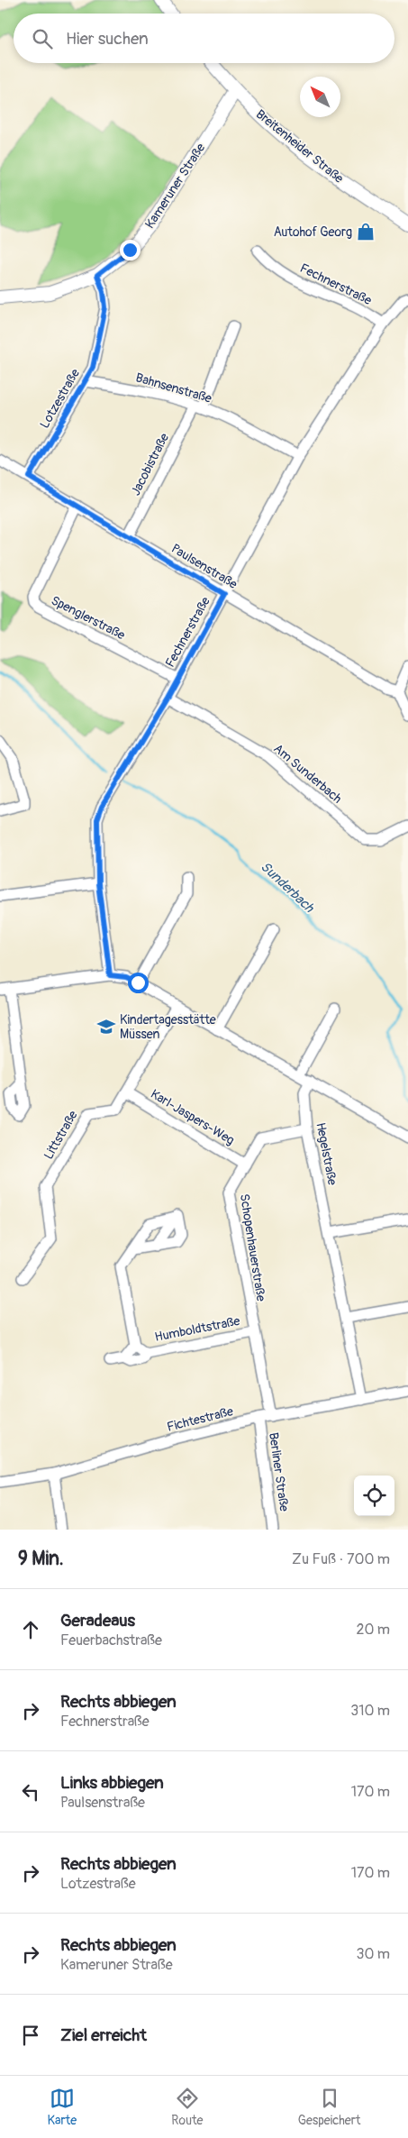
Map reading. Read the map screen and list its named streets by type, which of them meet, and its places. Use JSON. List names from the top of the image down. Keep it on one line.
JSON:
{"streets":{"street":["Breitenheider Straße","Kameruner Straße","Fechnerstraße","Bahnsenstraße","Lotzestraße","Jacobistraße","Paulsenstraße","Spenglerstraße","Am Sunderbach","Karl-Jaspers-Weg","Littstraße","Hegelstraße","Schopenhauerstraße","Humboldtstraße","Fichtestraße","Berliner Straße"]},"crossings":[["Breitenheider Straße","Kameruner Straße"],["Kameruner Straße","Lotzestraße"],["Fechnerstraße","Bahnsenstraße"],["Fechnerstraße","Paulsenstraße"],["Fechnerstraße","Spenglerstraße"],["Fechnerstraße","Am Sunderbach"],["Bahnsenstraße","Lotzestraße"],["Bahnsenstraße","Jacobistraße"],["Lotzestraße","Paulsenstraße"],["Jacobistraße","Paulsenstraße"],["Paulsenstraße","Spenglerstraße"],["Karl-Jaspers-Weg","Littstraße"],["Karl-Jaspers-Weg","Schopenhauerstraße"],["Hegelstraße","Schopenhauerstraße"],["Hegelstraße","Fichtestraße"],["Schopenhauerstraße","Humboldtstraße"],["Schopenhauerstraße","Fichtestraße"],["Fichtestraße","Berliner Straße"]],"water":["Sunderbach"],"places":{"shop":["Autohof Georg"],"school or university":["Kindertagesstätte Müssen"]},"north":"top left","page":{"search":"Hier suchen","heading":["9 Min.","Zu Fuß · 700 m"],"list":[["Geradeaus","Feuerbachstraße","20 m"],["Rechts abbiegen","Fechnerstraße","310 m"],["Links abbiegen","Paulsenstraße","170 m"],["Rechts abbiegen","Lotzestraße","170 m"],["Rechts abbiegen","Kameruner Straße","30 m"],"Ziel erreicht"],"nav":["Karte","Route","Gespeichert"]}}
